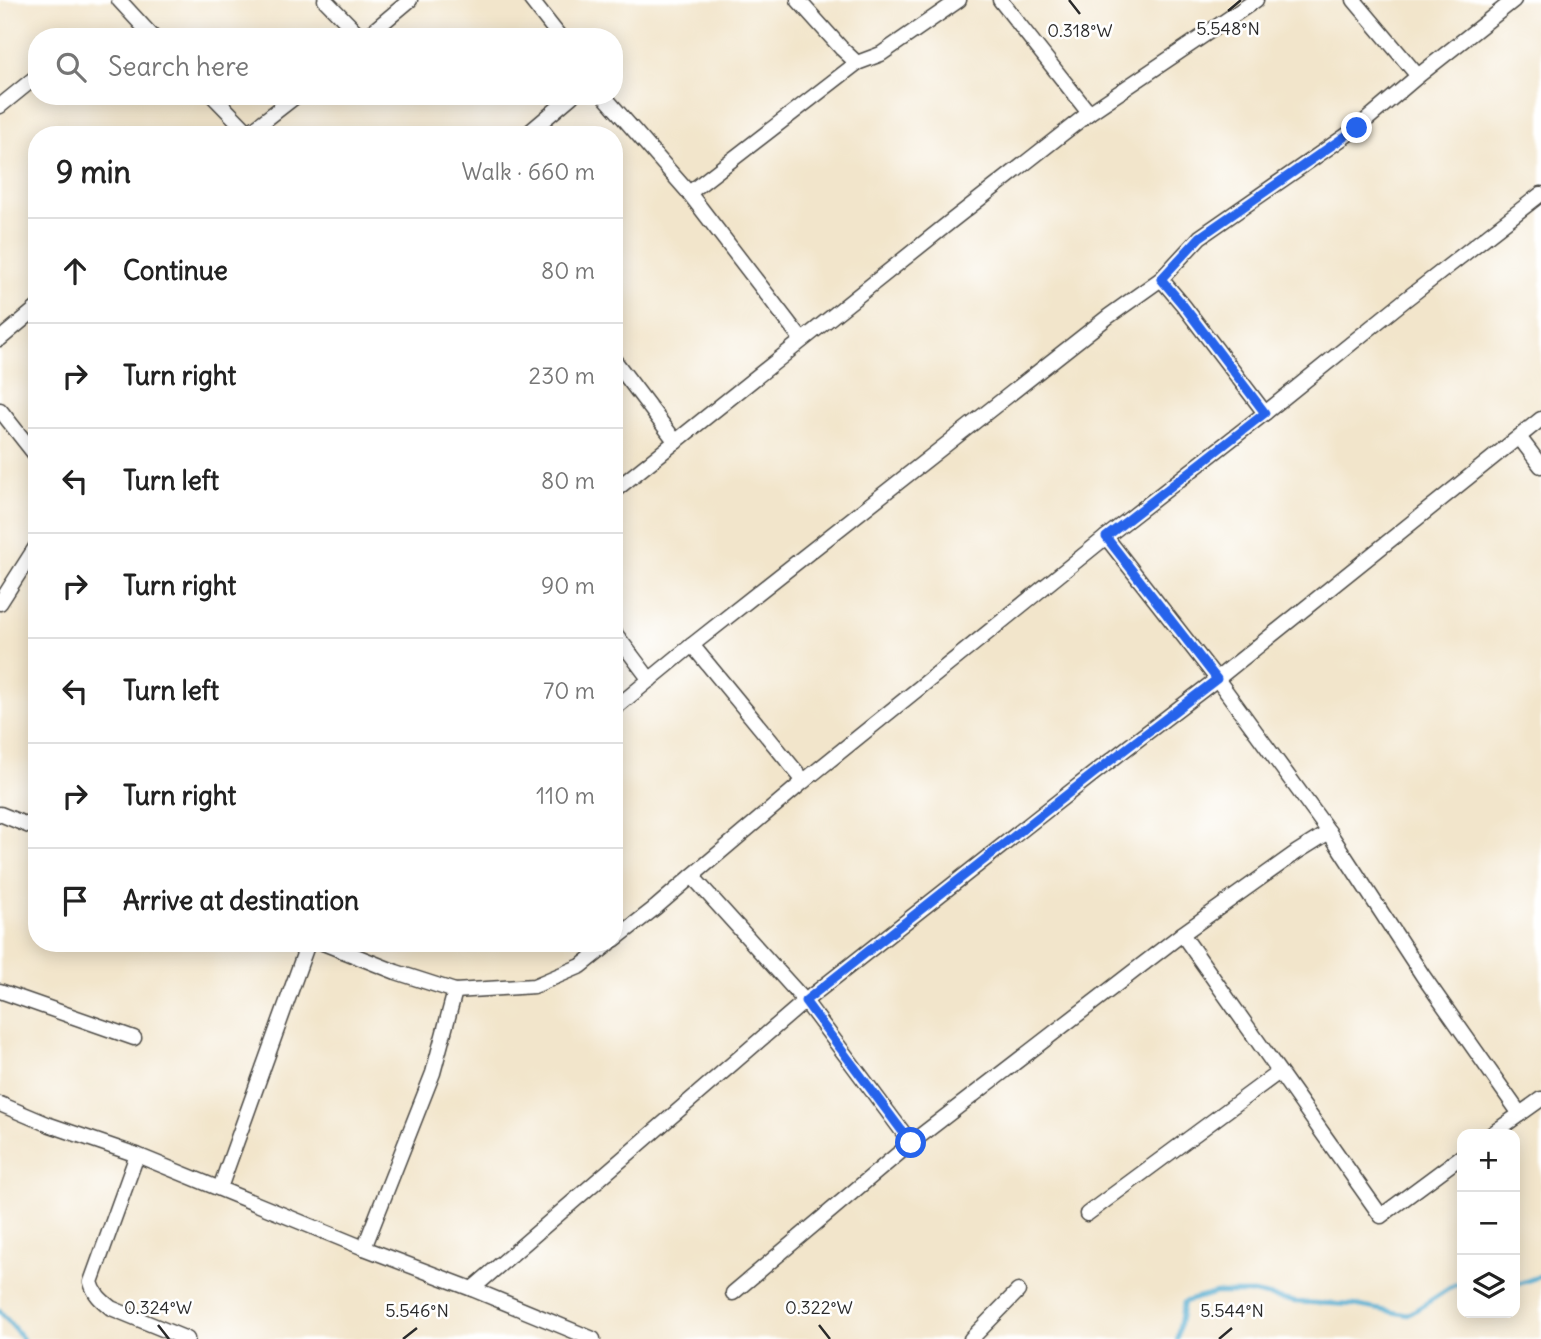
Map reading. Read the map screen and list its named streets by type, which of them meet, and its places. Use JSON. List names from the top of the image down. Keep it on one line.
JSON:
{"page":{"search":"Search here","heading":["9 min","Walk · 660 m"],"list":[["Continue","80 m"],["Turn right","230 m"],["Turn left","80 m"],["Turn right","90 m"],["Turn left","70 m"],["Turn right","110 m"],"Arrive at destination"],"map_buttons":["+","−"]},"coordinates":["5.548°N","0.318°W","0.324°W","0.322°W","5.546°N","5.544°N"]}
